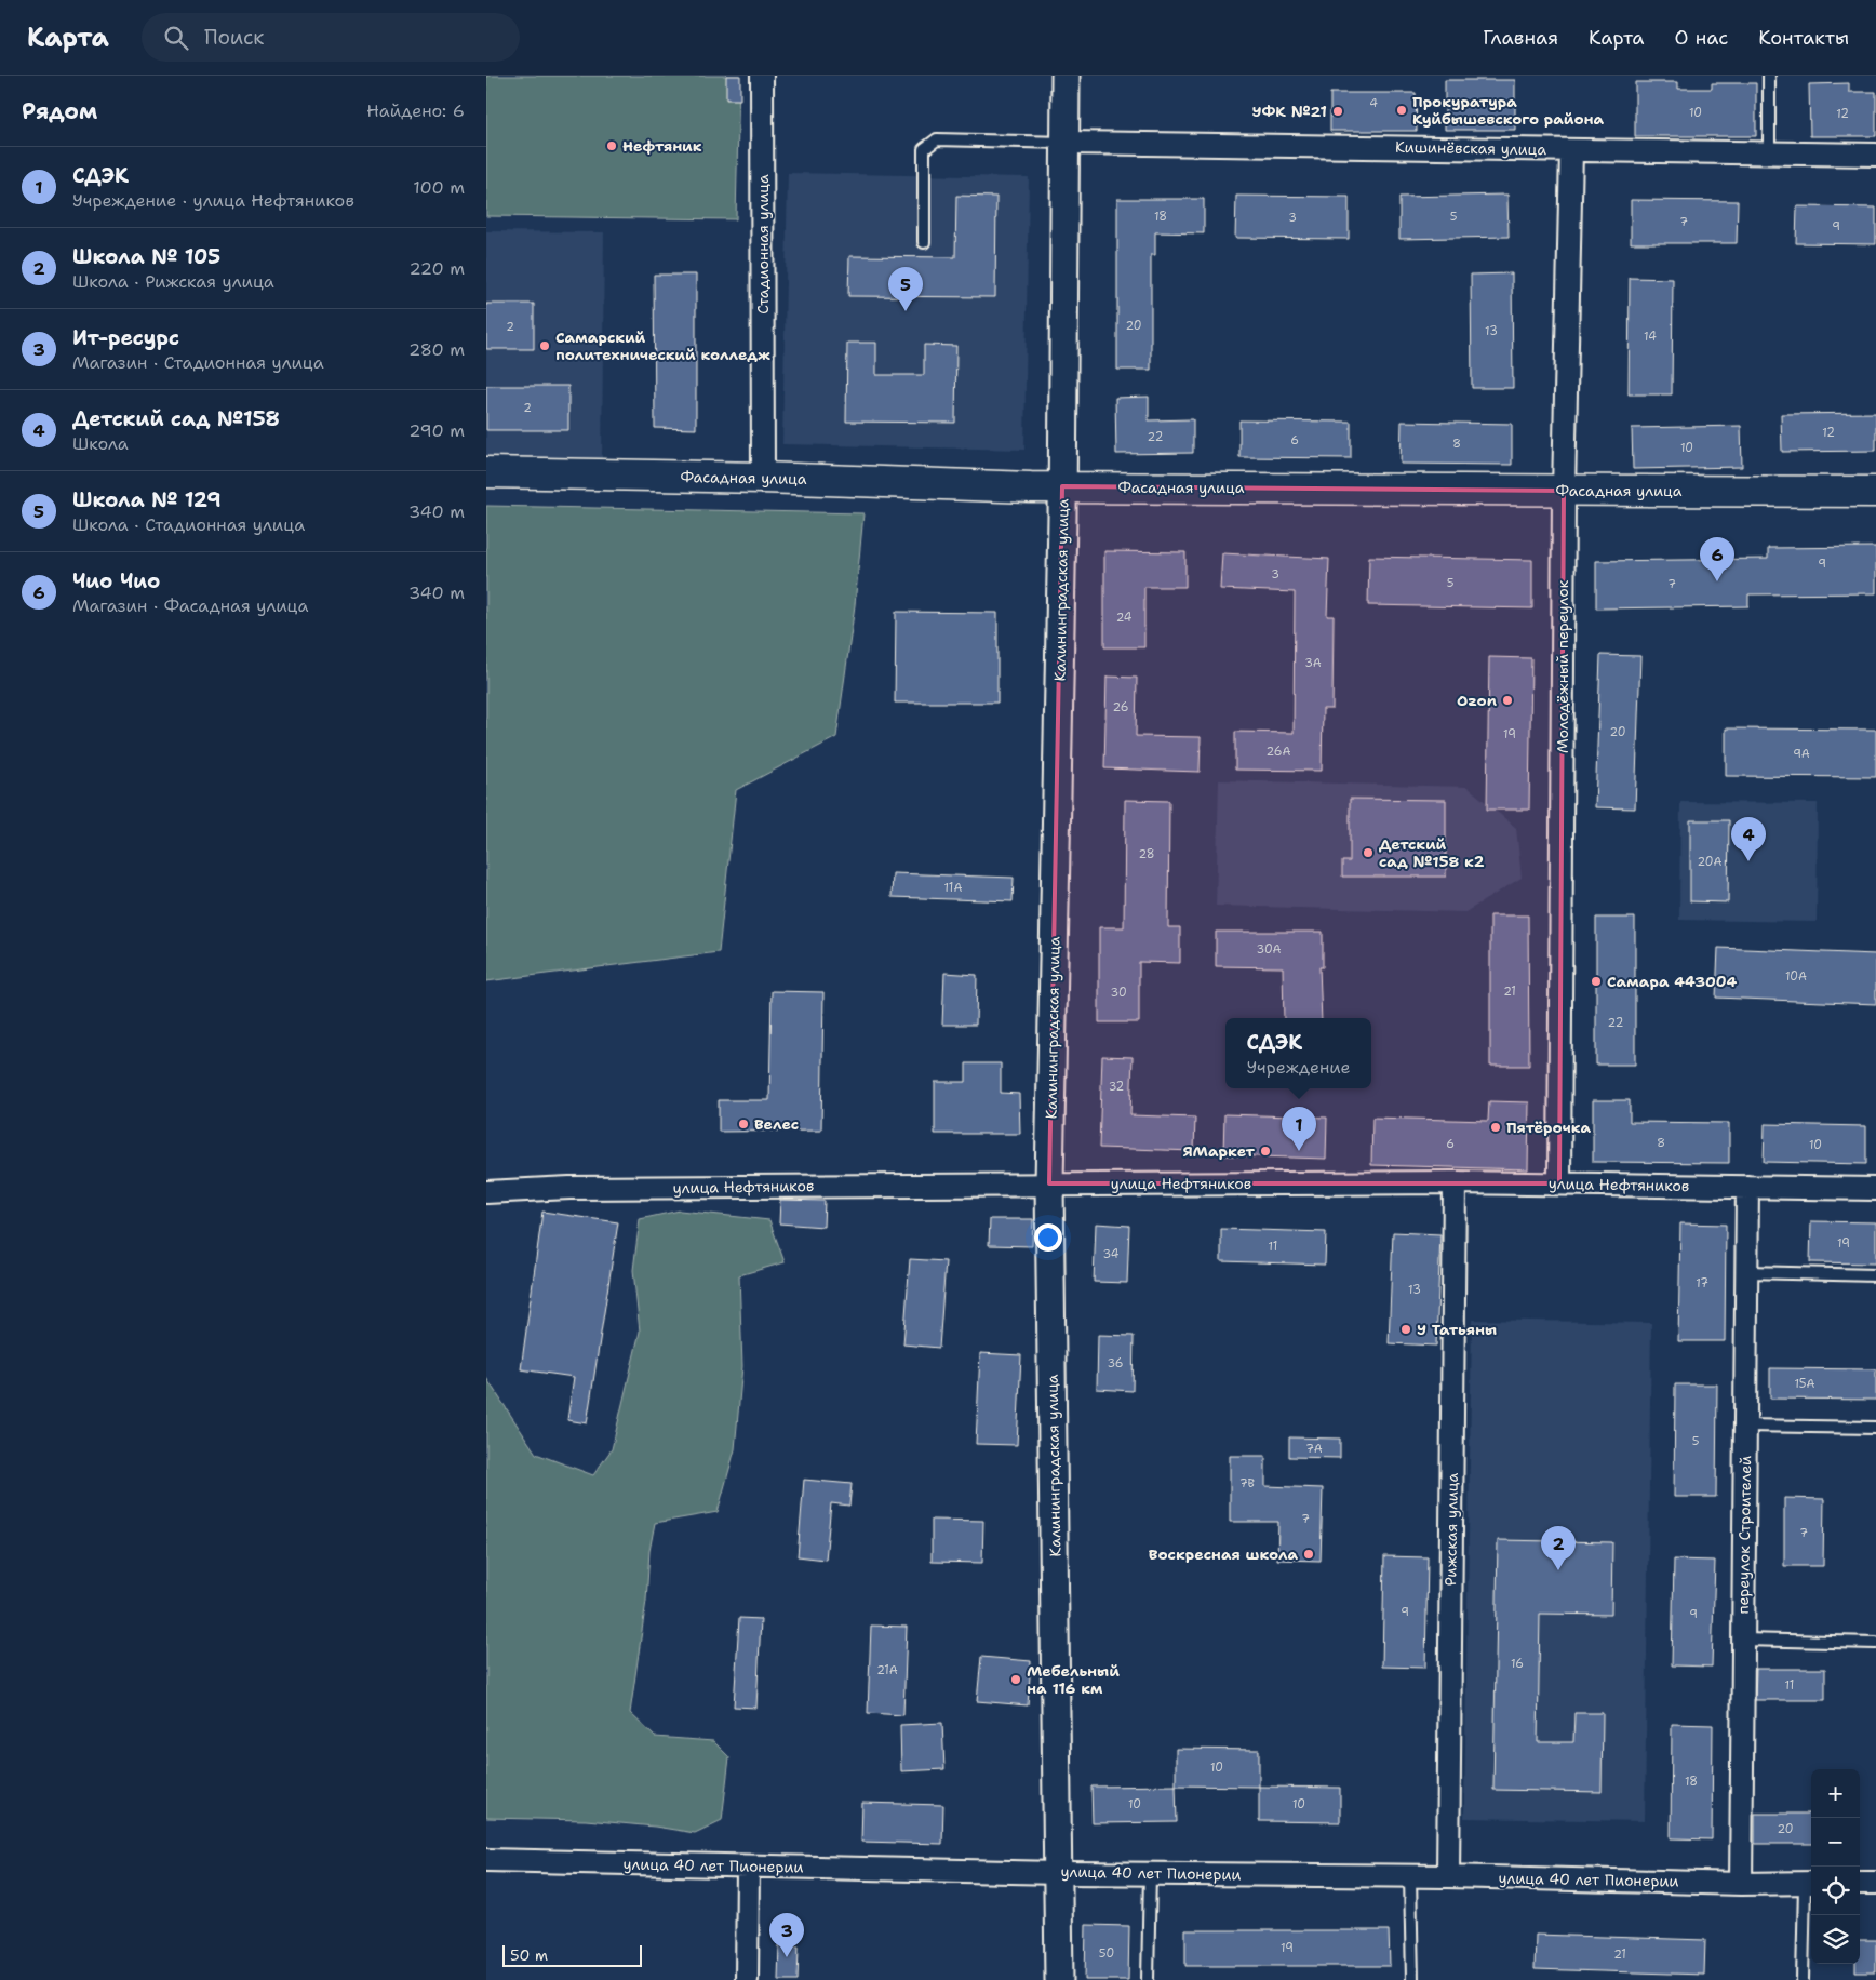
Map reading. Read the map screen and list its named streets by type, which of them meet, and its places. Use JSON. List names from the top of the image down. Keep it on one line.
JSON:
{"streets":{"main road":["Фасадная улица"],"street":["Кишинёвская улица","Стадионная улица","Калининградская улица","Молодёжный переулок","улица Нефтяников","Рижская улица","переулок Строителей","улица 40 лет Пионерии"]},"crossings":[["Кишинёвская улица","Калининградская улица"],["Кишинёвская улица","Молодёжный переулок"],["Стадионная улица","Фасадная улица"],["Фасадная улица","Калининградская улица"],["Фасадная улица","Молодёжный переулок"],["Калининградская улица","улица Нефтяников"],["Калининградская улица","улица 40 лет Пионерии"],["Молодёжный переулок","улица Нефтяников"],["улица Нефтяников","Рижская улица"],["улица Нефтяников","переулок Строителей"],["Рижская улица","улица 40 лет Пионерии"],["переулок Строителей","улица 40 лет Пионерии"]],"places":["Прокуратура Куйбышевского района","УФК №21","Нефтяник","Самарский политехнический колледж","Ozon","Детский сад №158 к2","Самара 443004","Велес","Пятёрочка","ЯМаркет","У Татьяны","Воскресная школа","Мебельный на 116 км"],"house_numbers":["4","10","12","18","5","3","7","9","20","2","13","14","2","12","22","6","8","10","9","3","5","7","24","3А","26","20","19","26А","9А","28","20А","11А","30А","10А","21","30","22","32","8","6","10","19","11","34","17","13","36","15А","5","7А","7В","7","7","9","9","16","21А","11","10","18","10","10","20","19","50","21"],"scale_bar":"50 m","page":{"header":"Карта","search":"Поиск","nav":["Главная","Карта","О нас","Контакты"],"heading":["Рядом","Найдено: 6"],"list":[{"mark":"1","name":"СДЭК","note":"Учреждение · улица Нефтяников","value":"100 m"},{"mark":"2","name":"Школа № 105","note":"Школа · Рижская улица","value":"220 m"},{"mark":"3","name":"Ит-ресурс","note":"Магазин · Стадионная улица","value":"280 m"},{"mark":"4","name":"Детский сад №158","note":"Школа","value":"290 m"},{"mark":"5","name":"Школа № 129","note":"Школа · Стадионная улица","value":"340 m"},{"mark":"6","name":"Чио Чио","note":"Магазин · Фасадная улица","value":"340 m"}],"pins":["5","6","4","1","2","3"],"popup":["СДЭК","Учреждение"],"map_buttons":["+","−"],"scale":"50 m"}}
